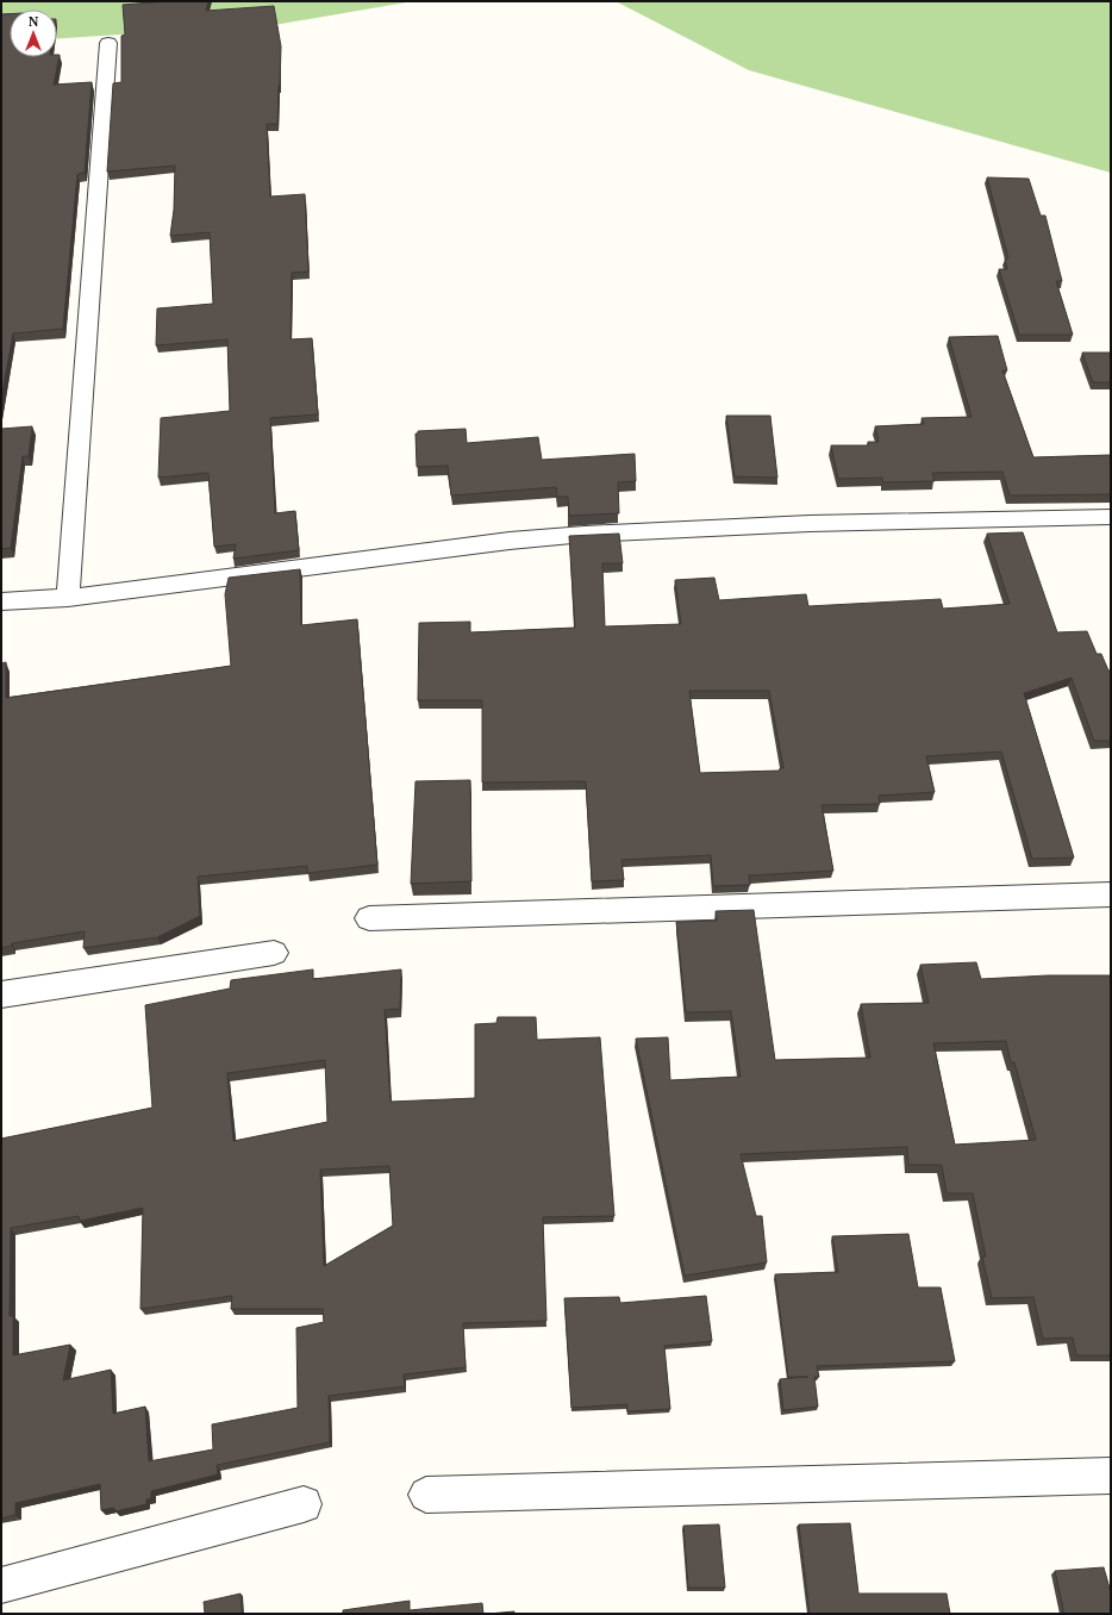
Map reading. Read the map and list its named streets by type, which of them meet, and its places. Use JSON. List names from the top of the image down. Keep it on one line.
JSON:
{"north":"top"}
